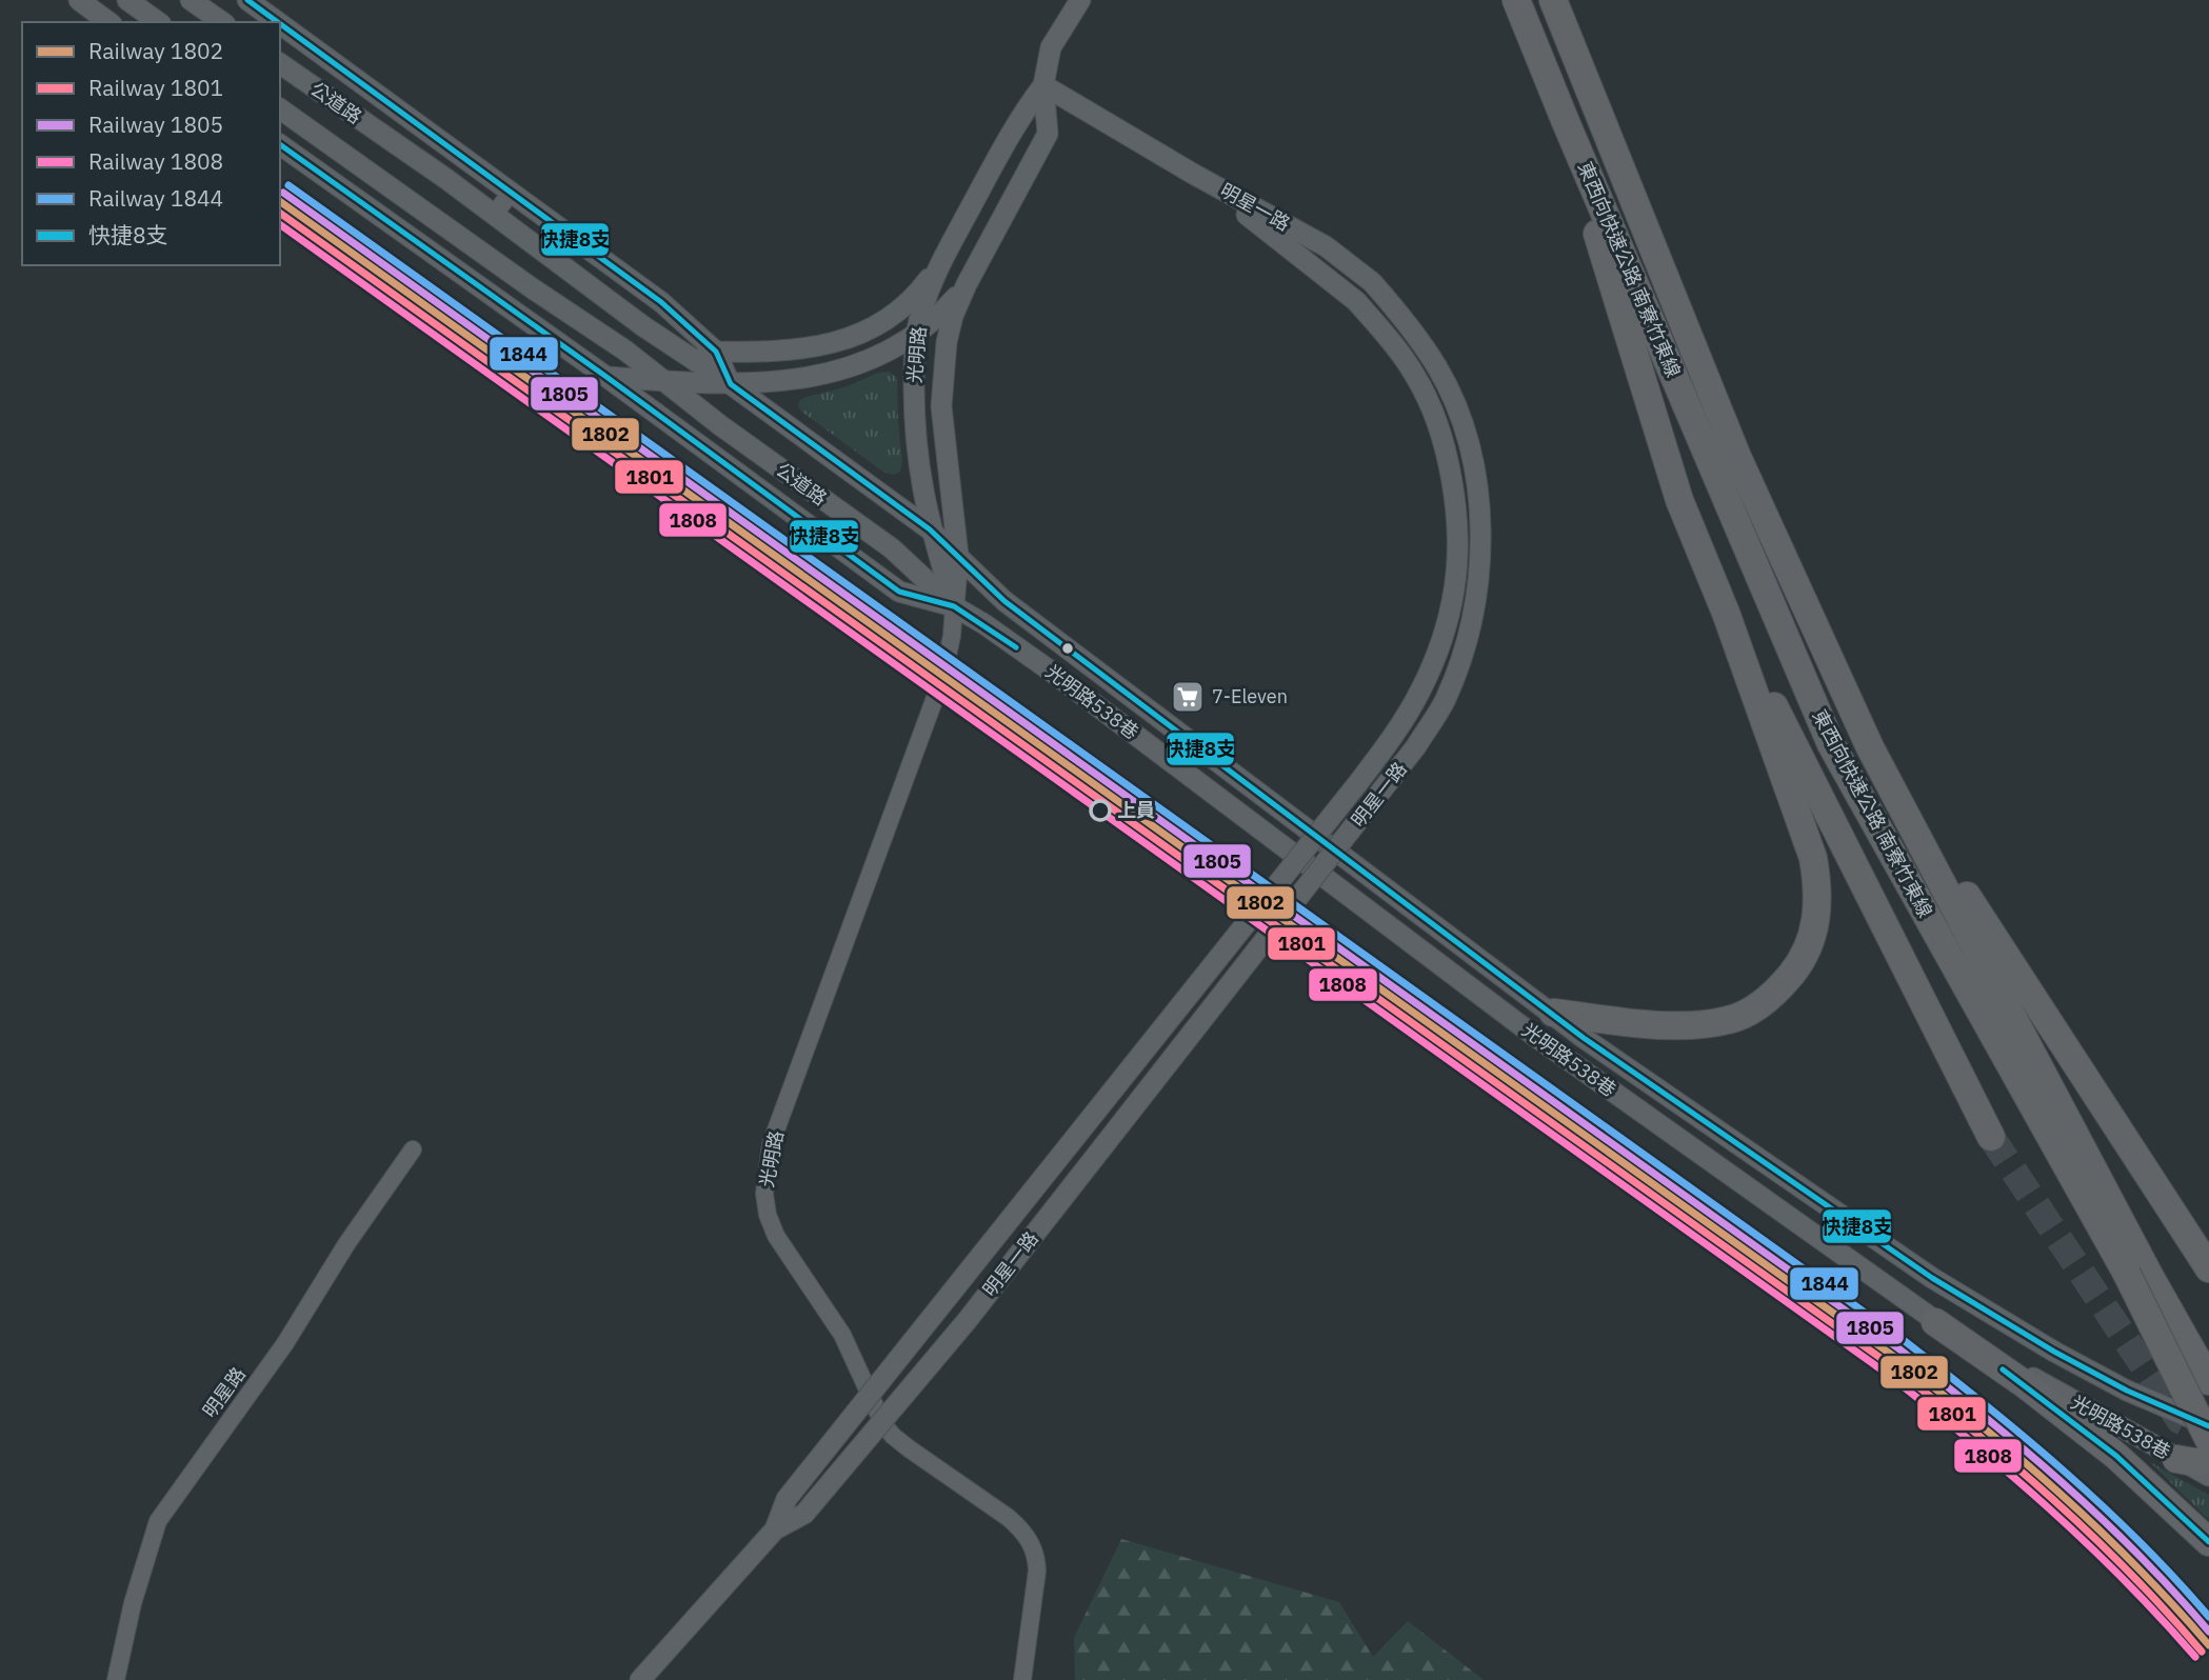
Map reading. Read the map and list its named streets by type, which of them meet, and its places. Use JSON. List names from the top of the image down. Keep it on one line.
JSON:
{"streets":{"highway":["東西向快速公路 南寮竹東線"],"street":["公道路","明星一路","光明路","光明路538巷","明星路"]},"crossings":[["公道路","光明路"],["公道路","光明路538巷"],["明星一路","光明路"],["光明路","光明路538巷"]],"places":{"supermarket":["7-Eleven"],"other":["上員"]},"lines":["transit line 快捷8支","rail line 1844","rail line 1805","rail line 1802","rail line 1801","rail line 1808"],"legend":["Railway 1802","Railway 1801","Railway 1805","Railway 1808","Railway 1844","快捷8支"]}
